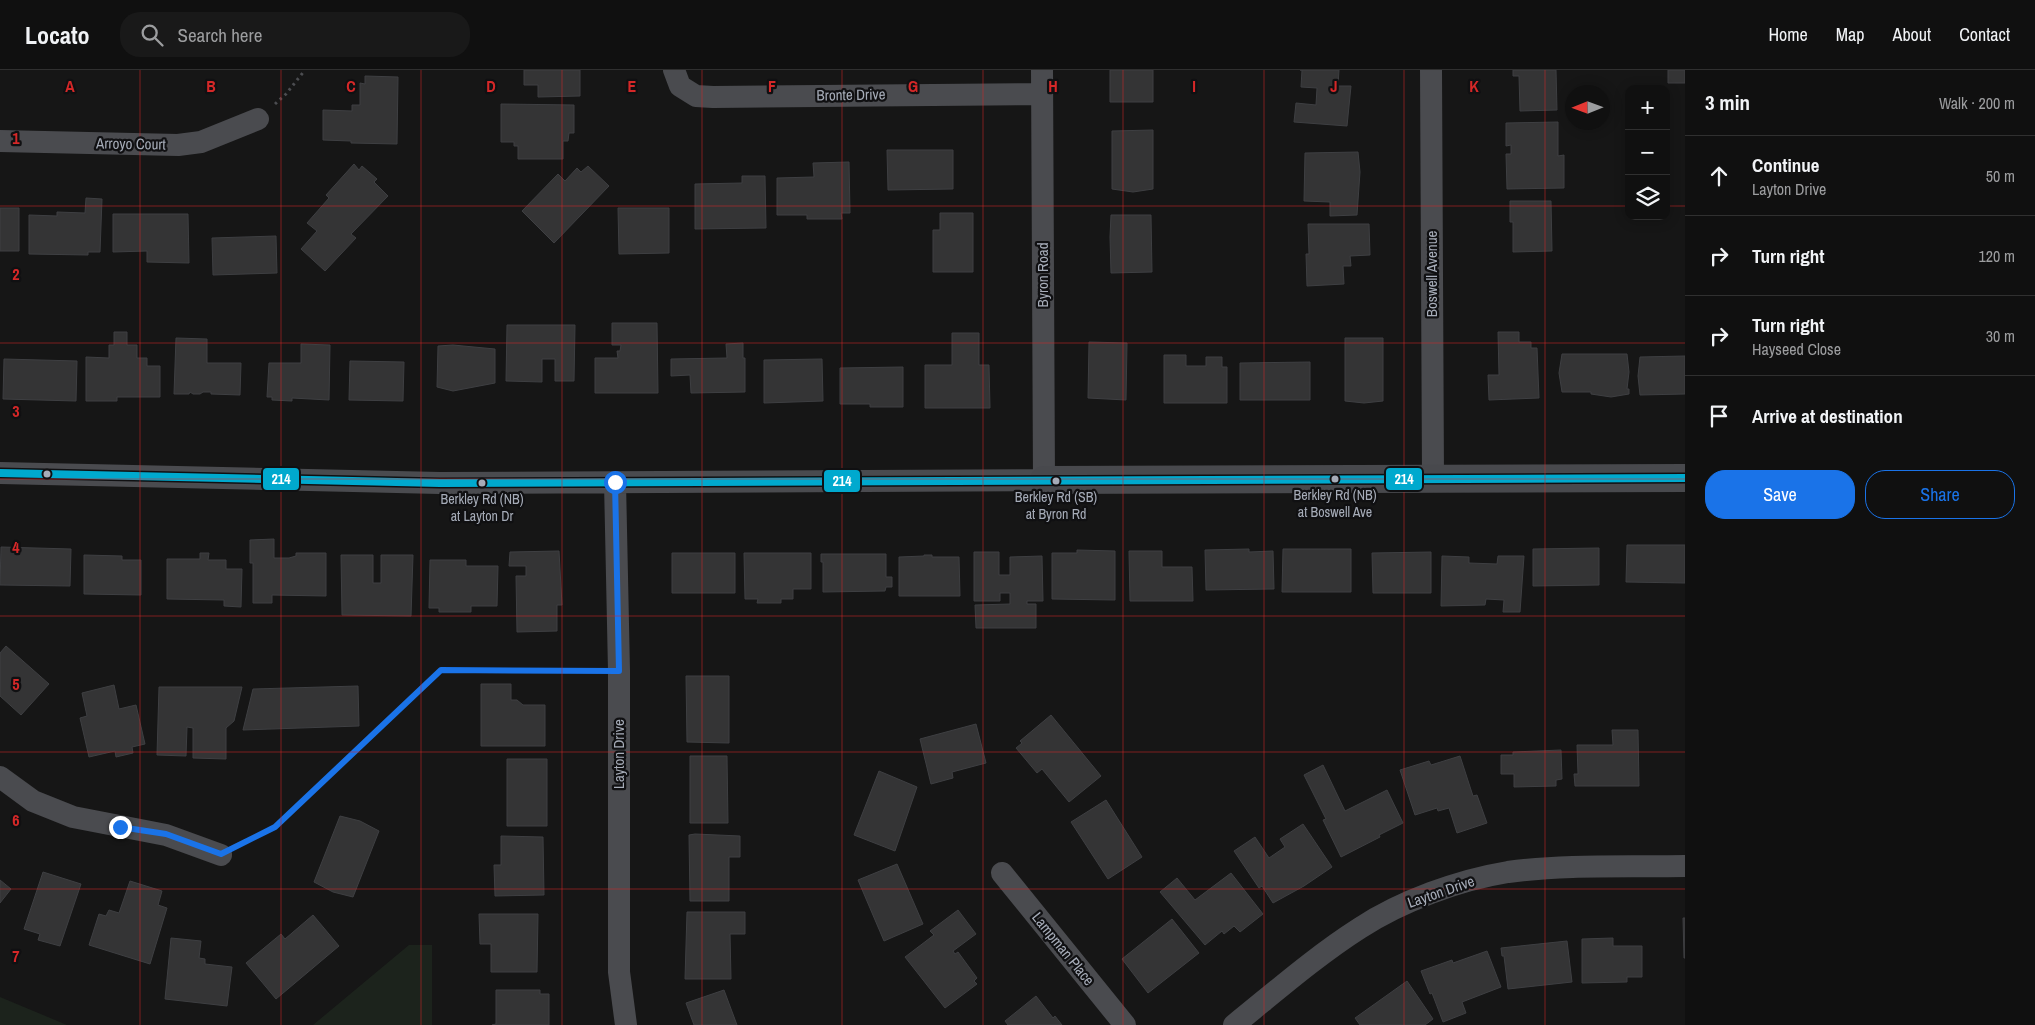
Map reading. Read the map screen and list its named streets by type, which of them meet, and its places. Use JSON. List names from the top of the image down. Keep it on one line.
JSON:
{"streets":{"street":["Bronte Drive","Arroyo Court","Boswell Avenue","Byron Road","Layton Drive","Lampman Place"]},"crossings":[["Bronte Drive","Byron Road"]],"places":["Berkley Rd (NB) at Boswell Ave","Berkley Rd (SB) at Byron Rd","Berkley Rd (NB) at Layton Dr"],"lines":["transit line 214"],"north":"left","page":{"header":"Locato","search":"Search here","nav":["Home","Map","About","Contact"],"heading":["3 min","Walk · 200 m"],"map_buttons":["+","−"],"list":[["Continue","Layton Drive","50 m"],["Turn right","120 m"],["Turn right","Hayseed Close","30 m"],"Arrive at destination"],"buttons":["Save","Share"]},"grid":{"columns":["A","B","C","D","E","F","G","H","I","J","K"],"rows":["1","2","3","4","5","6","7"]}}
